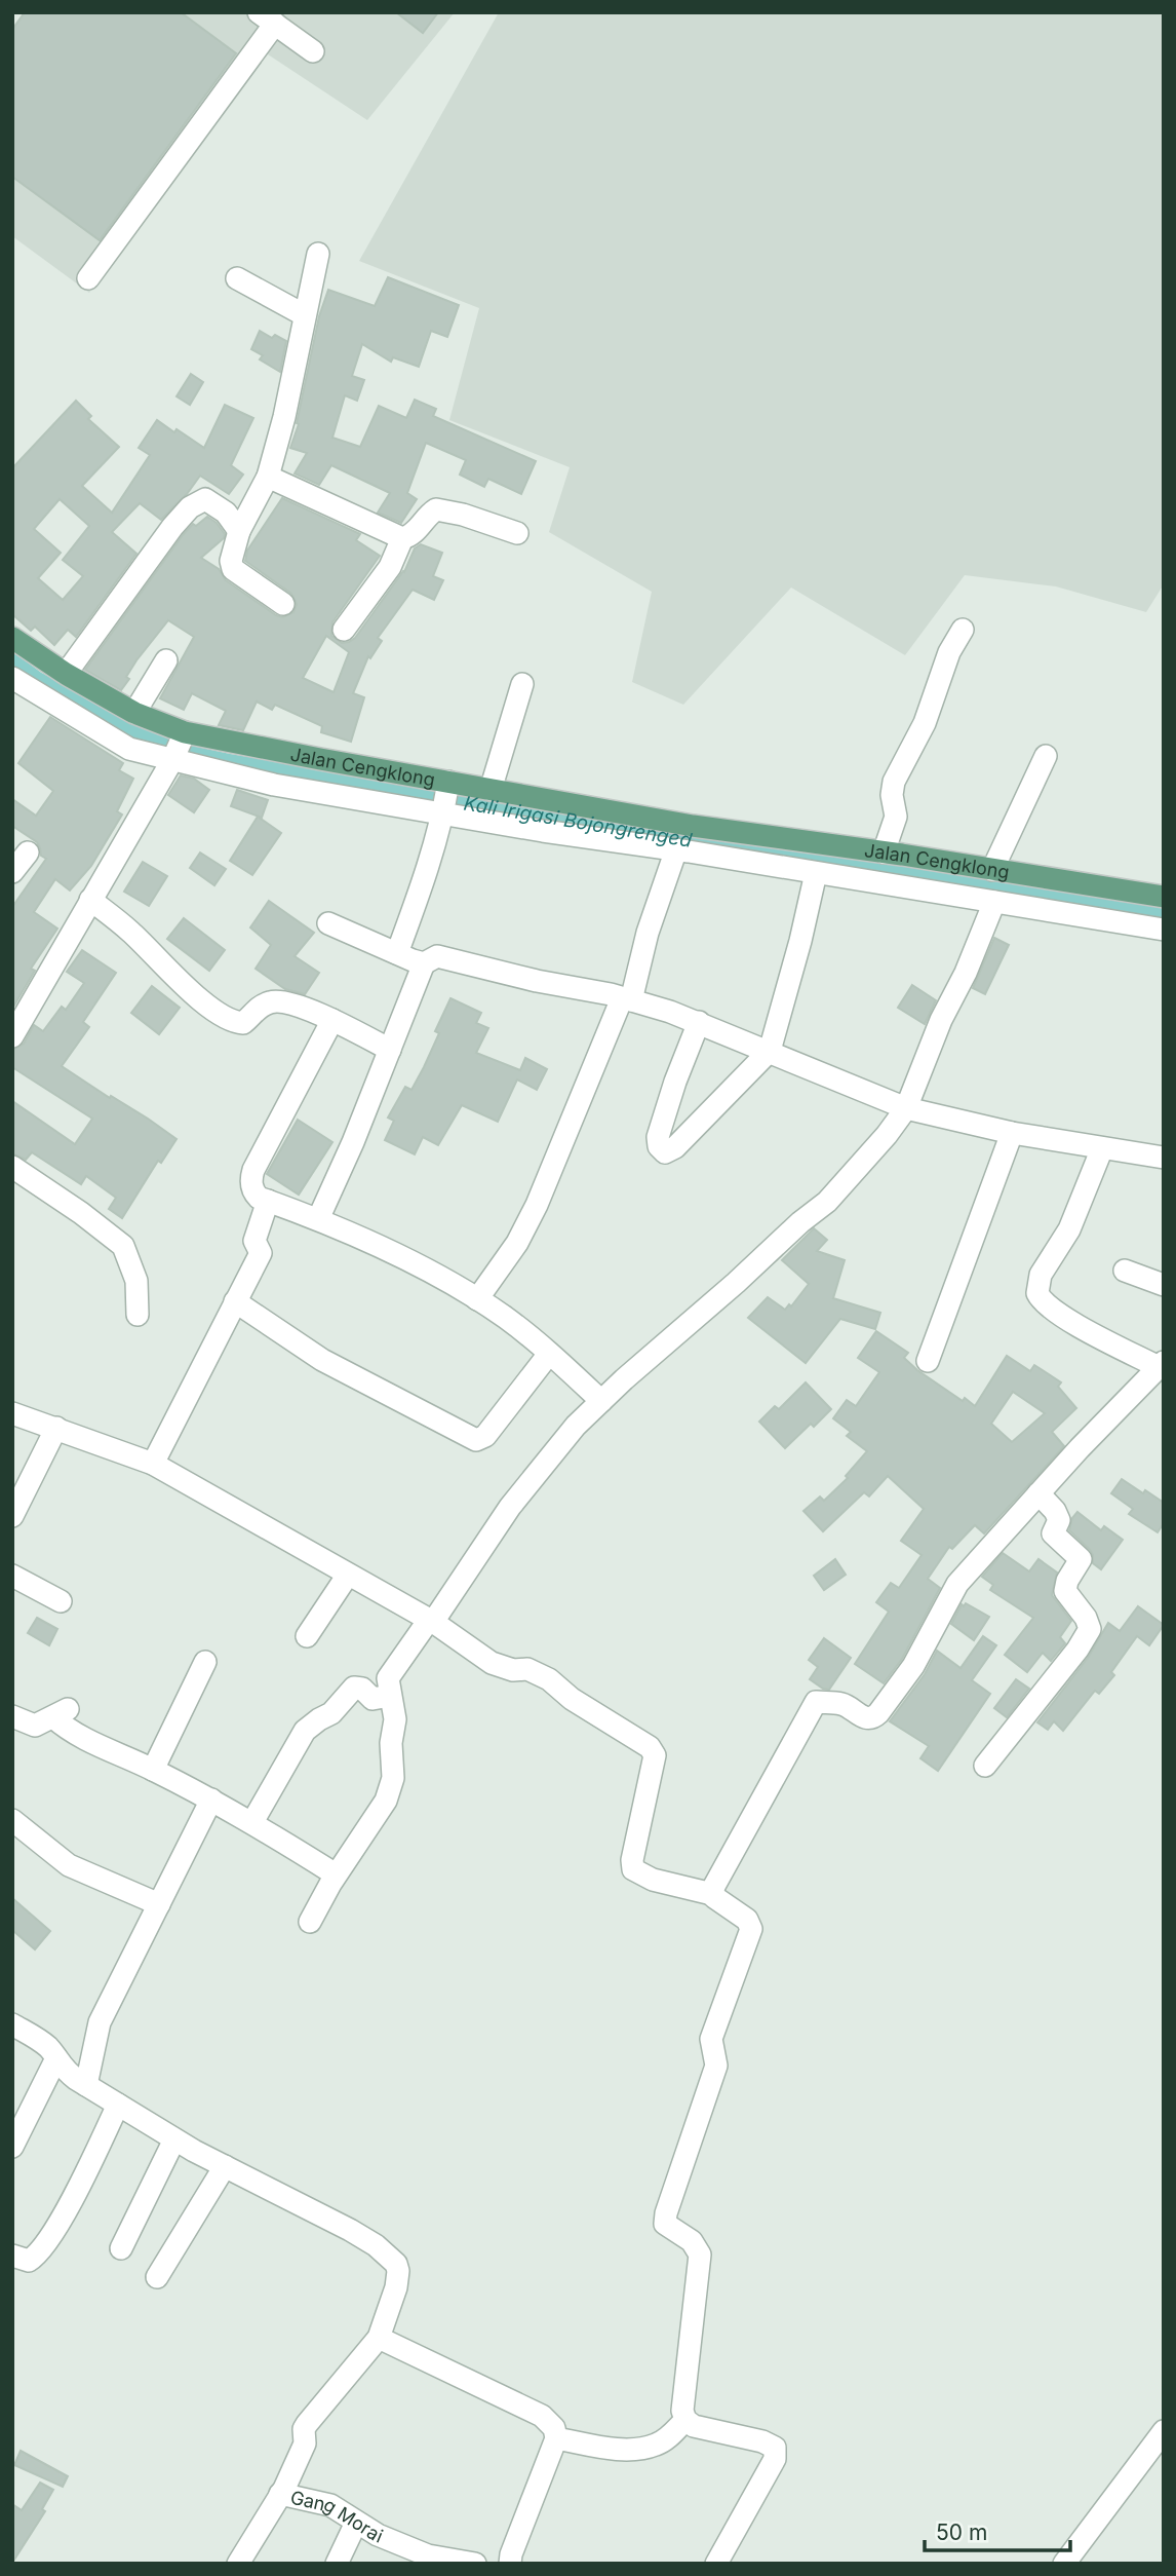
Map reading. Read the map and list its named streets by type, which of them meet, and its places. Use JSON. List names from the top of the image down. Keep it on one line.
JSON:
{"streets":{"main road":["Jalan Cengklong"],"street":["Gang Morai"]},"water":["Kali Irigasi Bojongrenged"],"scale_bar":"50 m"}
